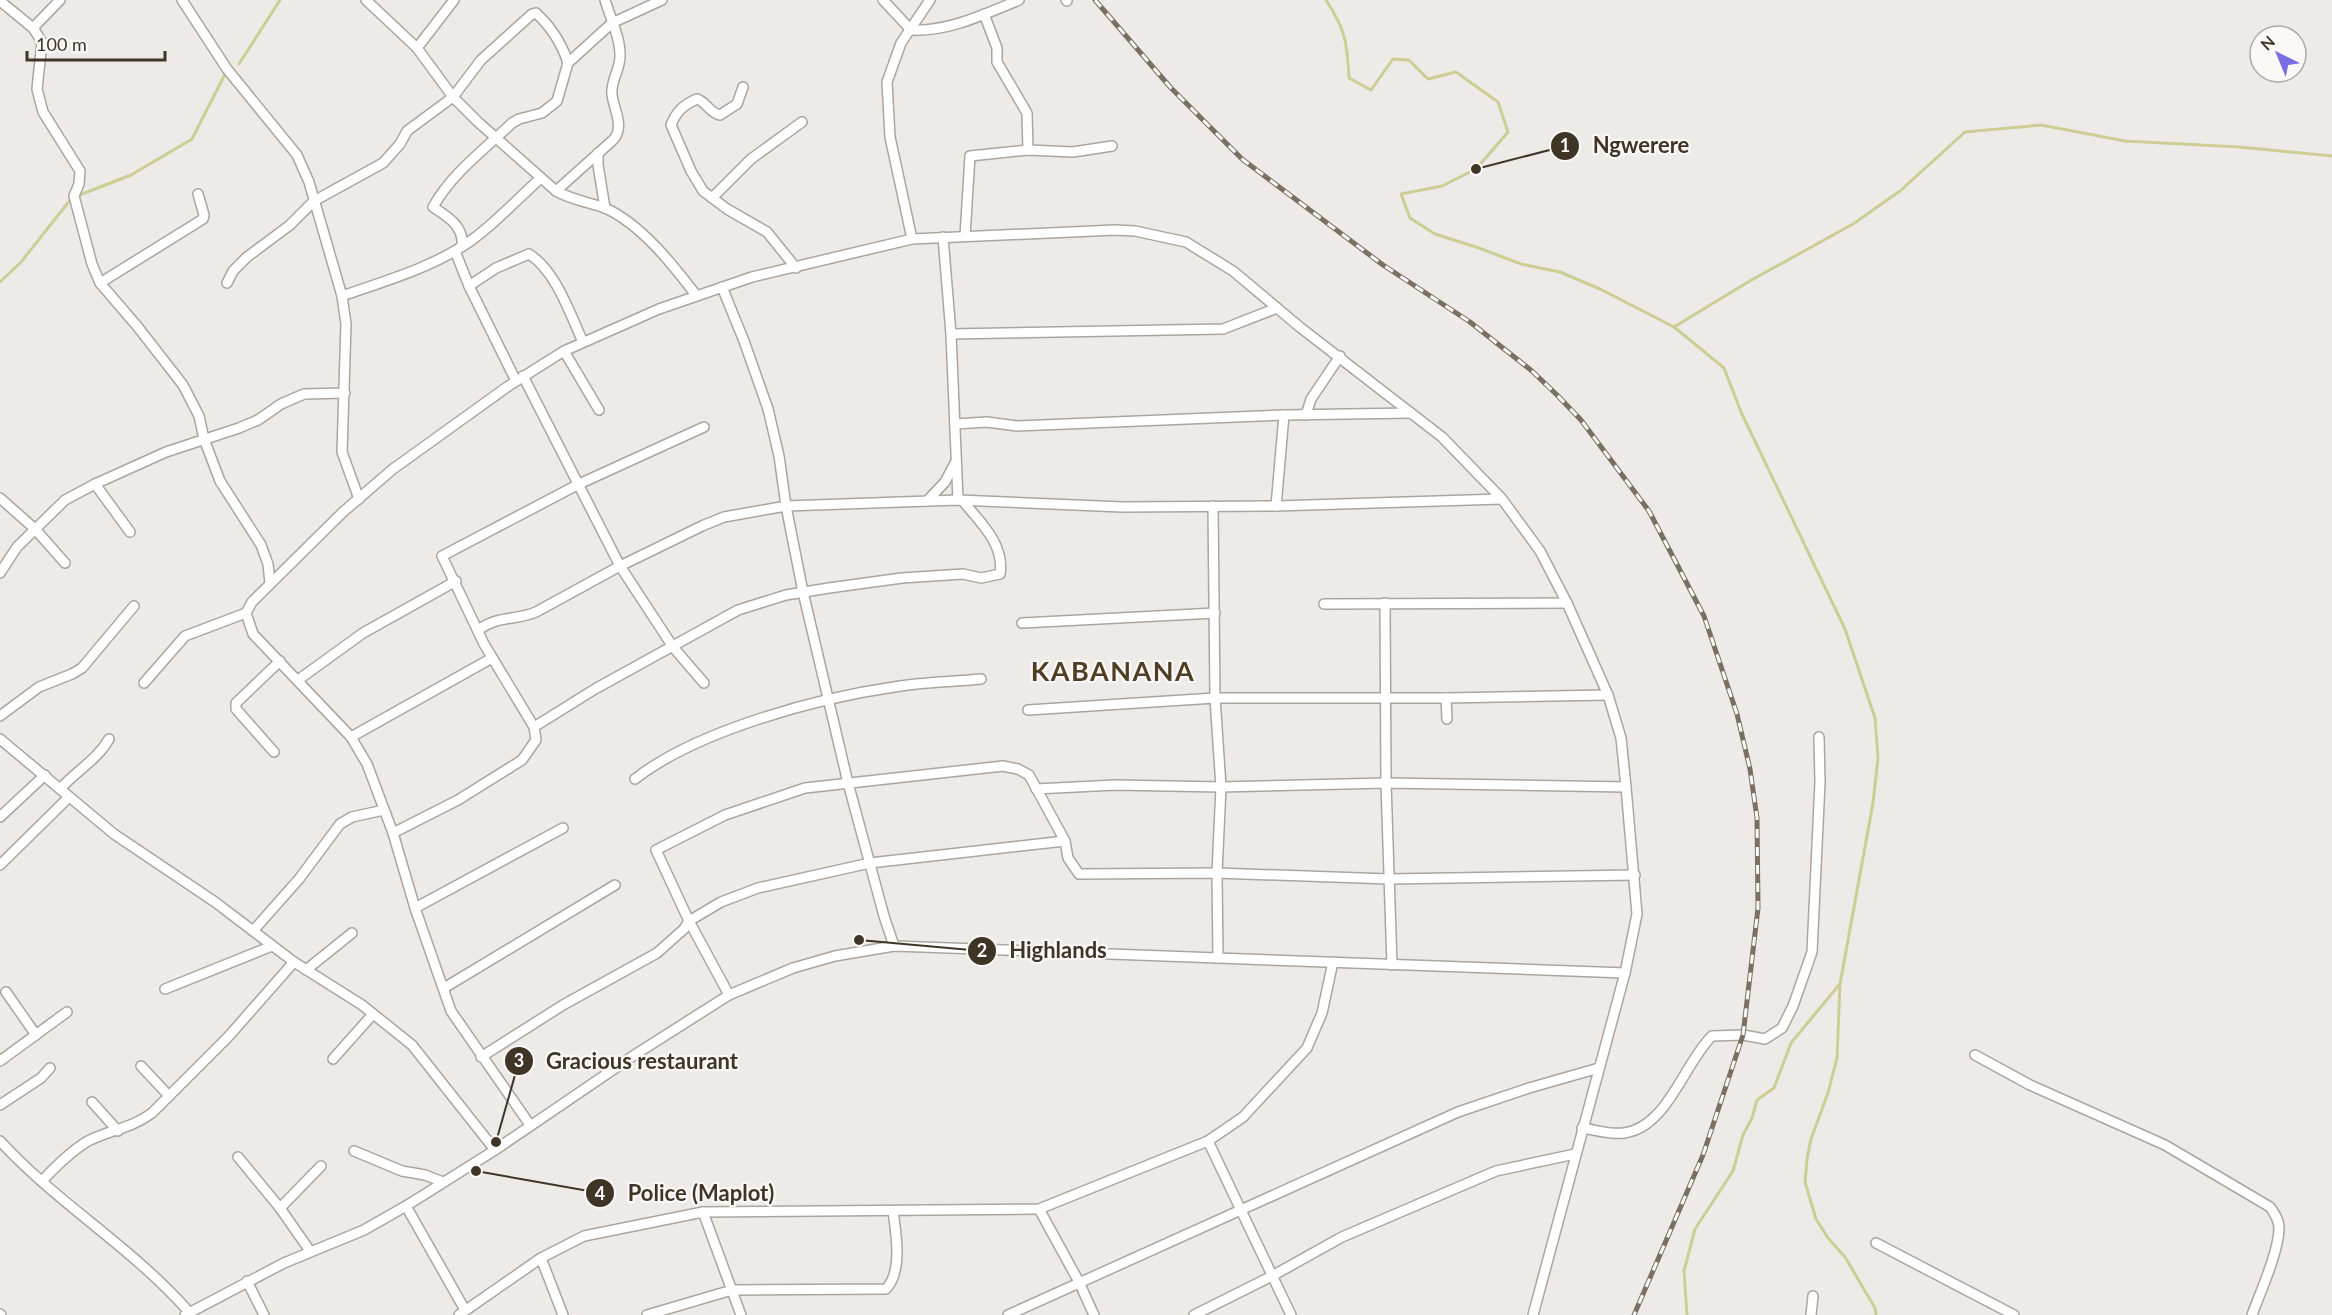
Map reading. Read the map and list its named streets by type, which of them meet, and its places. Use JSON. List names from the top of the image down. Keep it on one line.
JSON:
{"districts":["KABANANA"],"places":["Ngwerere","Highlands","Gracious restaurant","Police (Maplot)"],"scale_bar":"100 m","north":"top left"}
